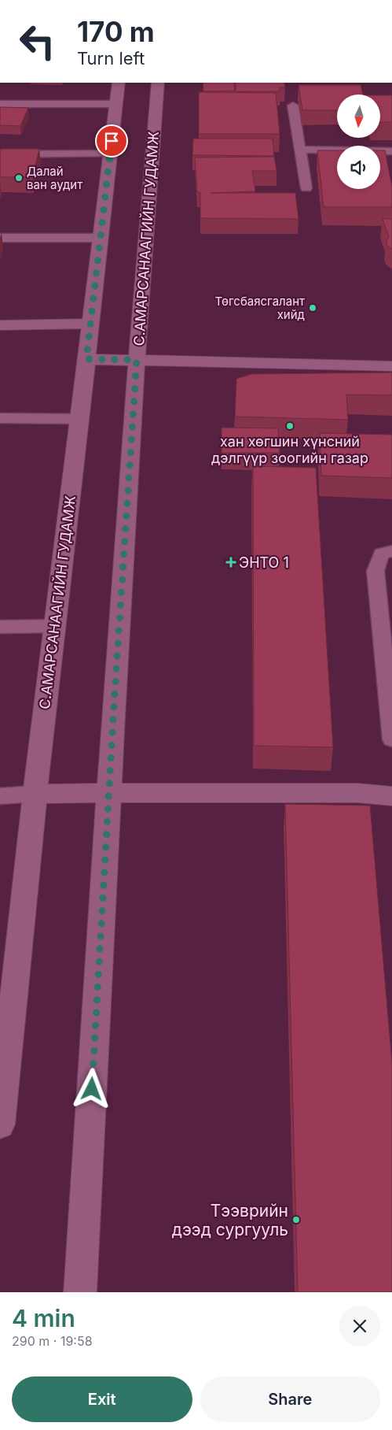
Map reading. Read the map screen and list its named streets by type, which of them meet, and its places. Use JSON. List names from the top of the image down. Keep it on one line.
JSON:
{"streets":{"main road":["С.АМАРСАНААГИЙН ГУДАМЖ"]},"places":{"other":["Далай ван аудит","Төгсбаясгалант хийд","хан хөгшин хүнсний дэлгүүр зоогийн газар","Тээврийн дээд сургууль"],"health":["ЭНТО 1"]},"north":"bottom","page":{"turn":["170 m","Turn left"],"heading":["4 min","290 m · 19:58"],"buttons":["Exit","Share"]}}
